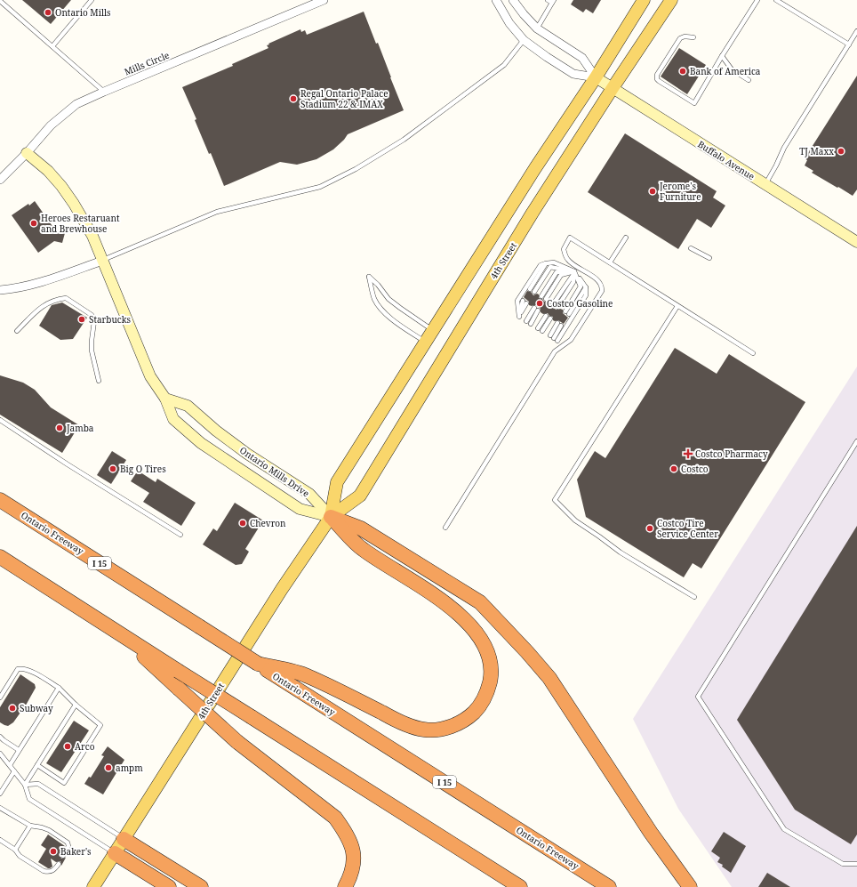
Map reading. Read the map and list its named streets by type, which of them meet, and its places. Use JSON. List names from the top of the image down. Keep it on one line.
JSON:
{"streets":{"highway":["Ontario Freeway","I 15"],"main road":["4th Street"],"street":["Mills Circle","Buffalo Avenue","Ontario Mills Drive"]},"crossings":[["Mills Circle","Ontario Mills Drive"],["Buffalo Avenue","4th Street"],["4th Street","Ontario Mills Drive"]],"places":{"other":["Ontario Mills","Bank of America","Regal Ontario Palace Stadium 22 & IMAX","TJ Maxx","Jerome's Furniture","Heroes Restaruant and Brewhouse","Costco Gasoline","Starbucks","Jamba","Big O Tires","Costco","Chevron","Costco Tire Service Center","Subway","Arco","ampm","Baker's"],"health":["Costco Pharmacy"]}}
